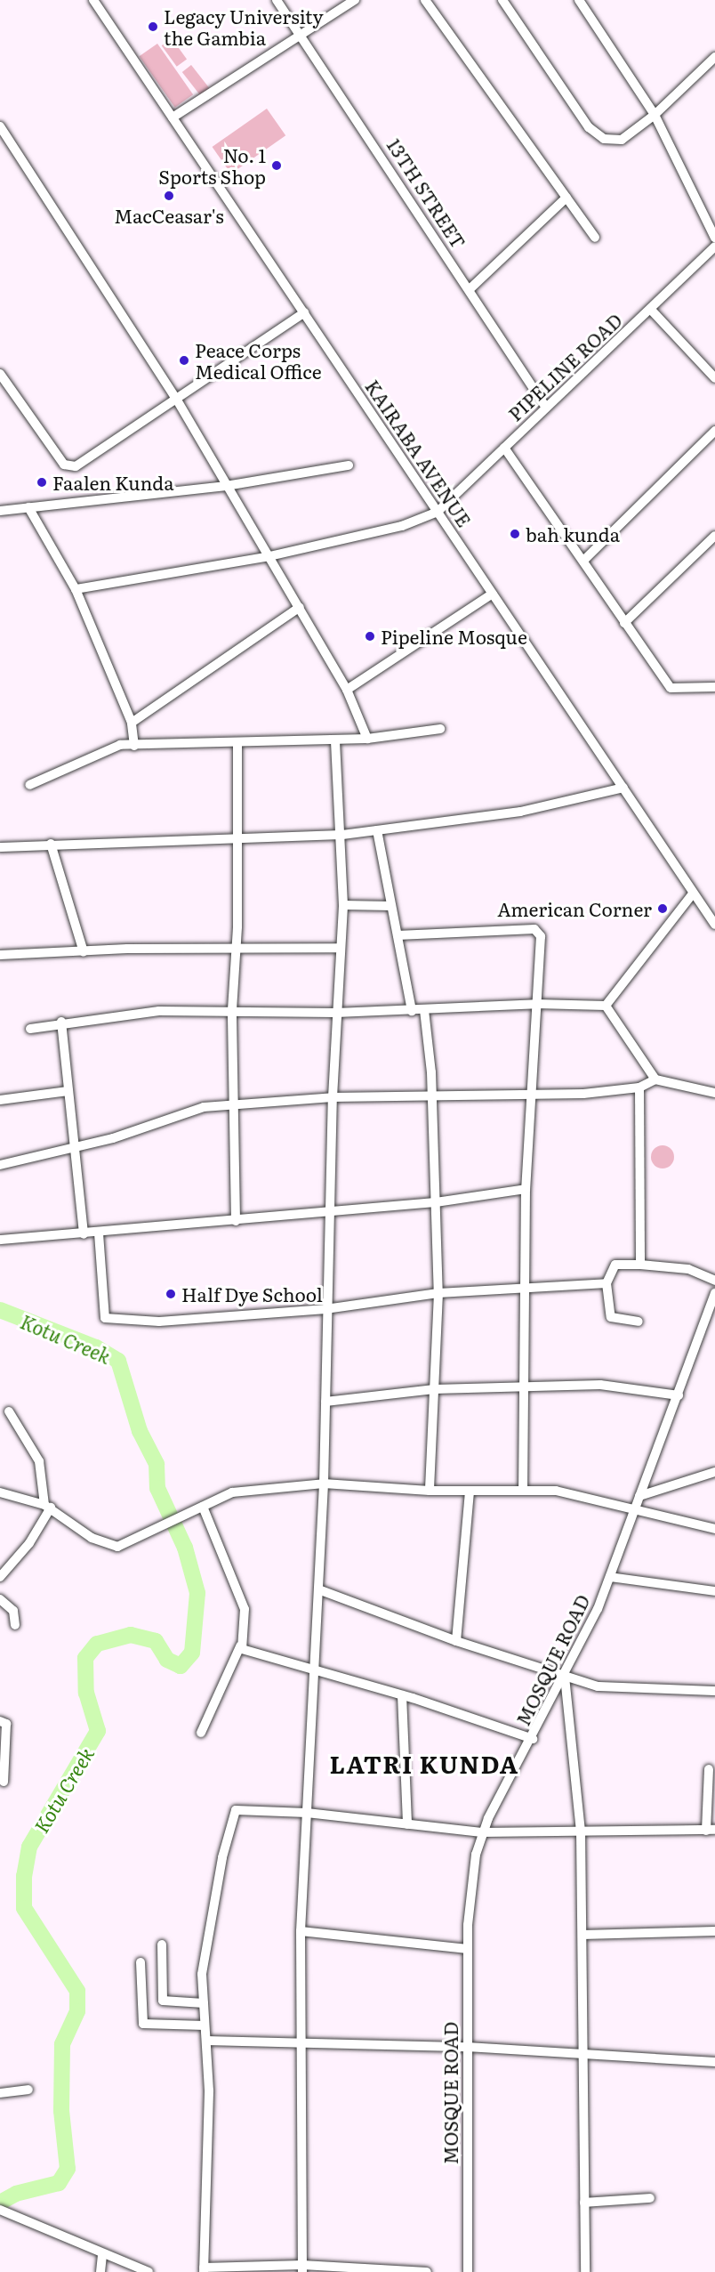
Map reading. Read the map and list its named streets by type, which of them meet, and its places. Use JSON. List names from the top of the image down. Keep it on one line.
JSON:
{"streets":{"street":["13TH STREET","PIPELINE ROAD","KAIRABA AVENUE","MOSQUE ROAD"]},"crossings":[["13TH STREET","PIPELINE ROAD"],["PIPELINE ROAD","KAIRABA AVENUE"]],"districts":["LATRI KUNDA"],"water":["Kotu Creek"],"places":["Legacy University the Gambia","No. 1 Sports Shop","MacCeasar's","Peace Corps Medical Office","Faalen Kunda","bah kunda","Pipeline Mosque","American Corner","Half Dye School"]}
